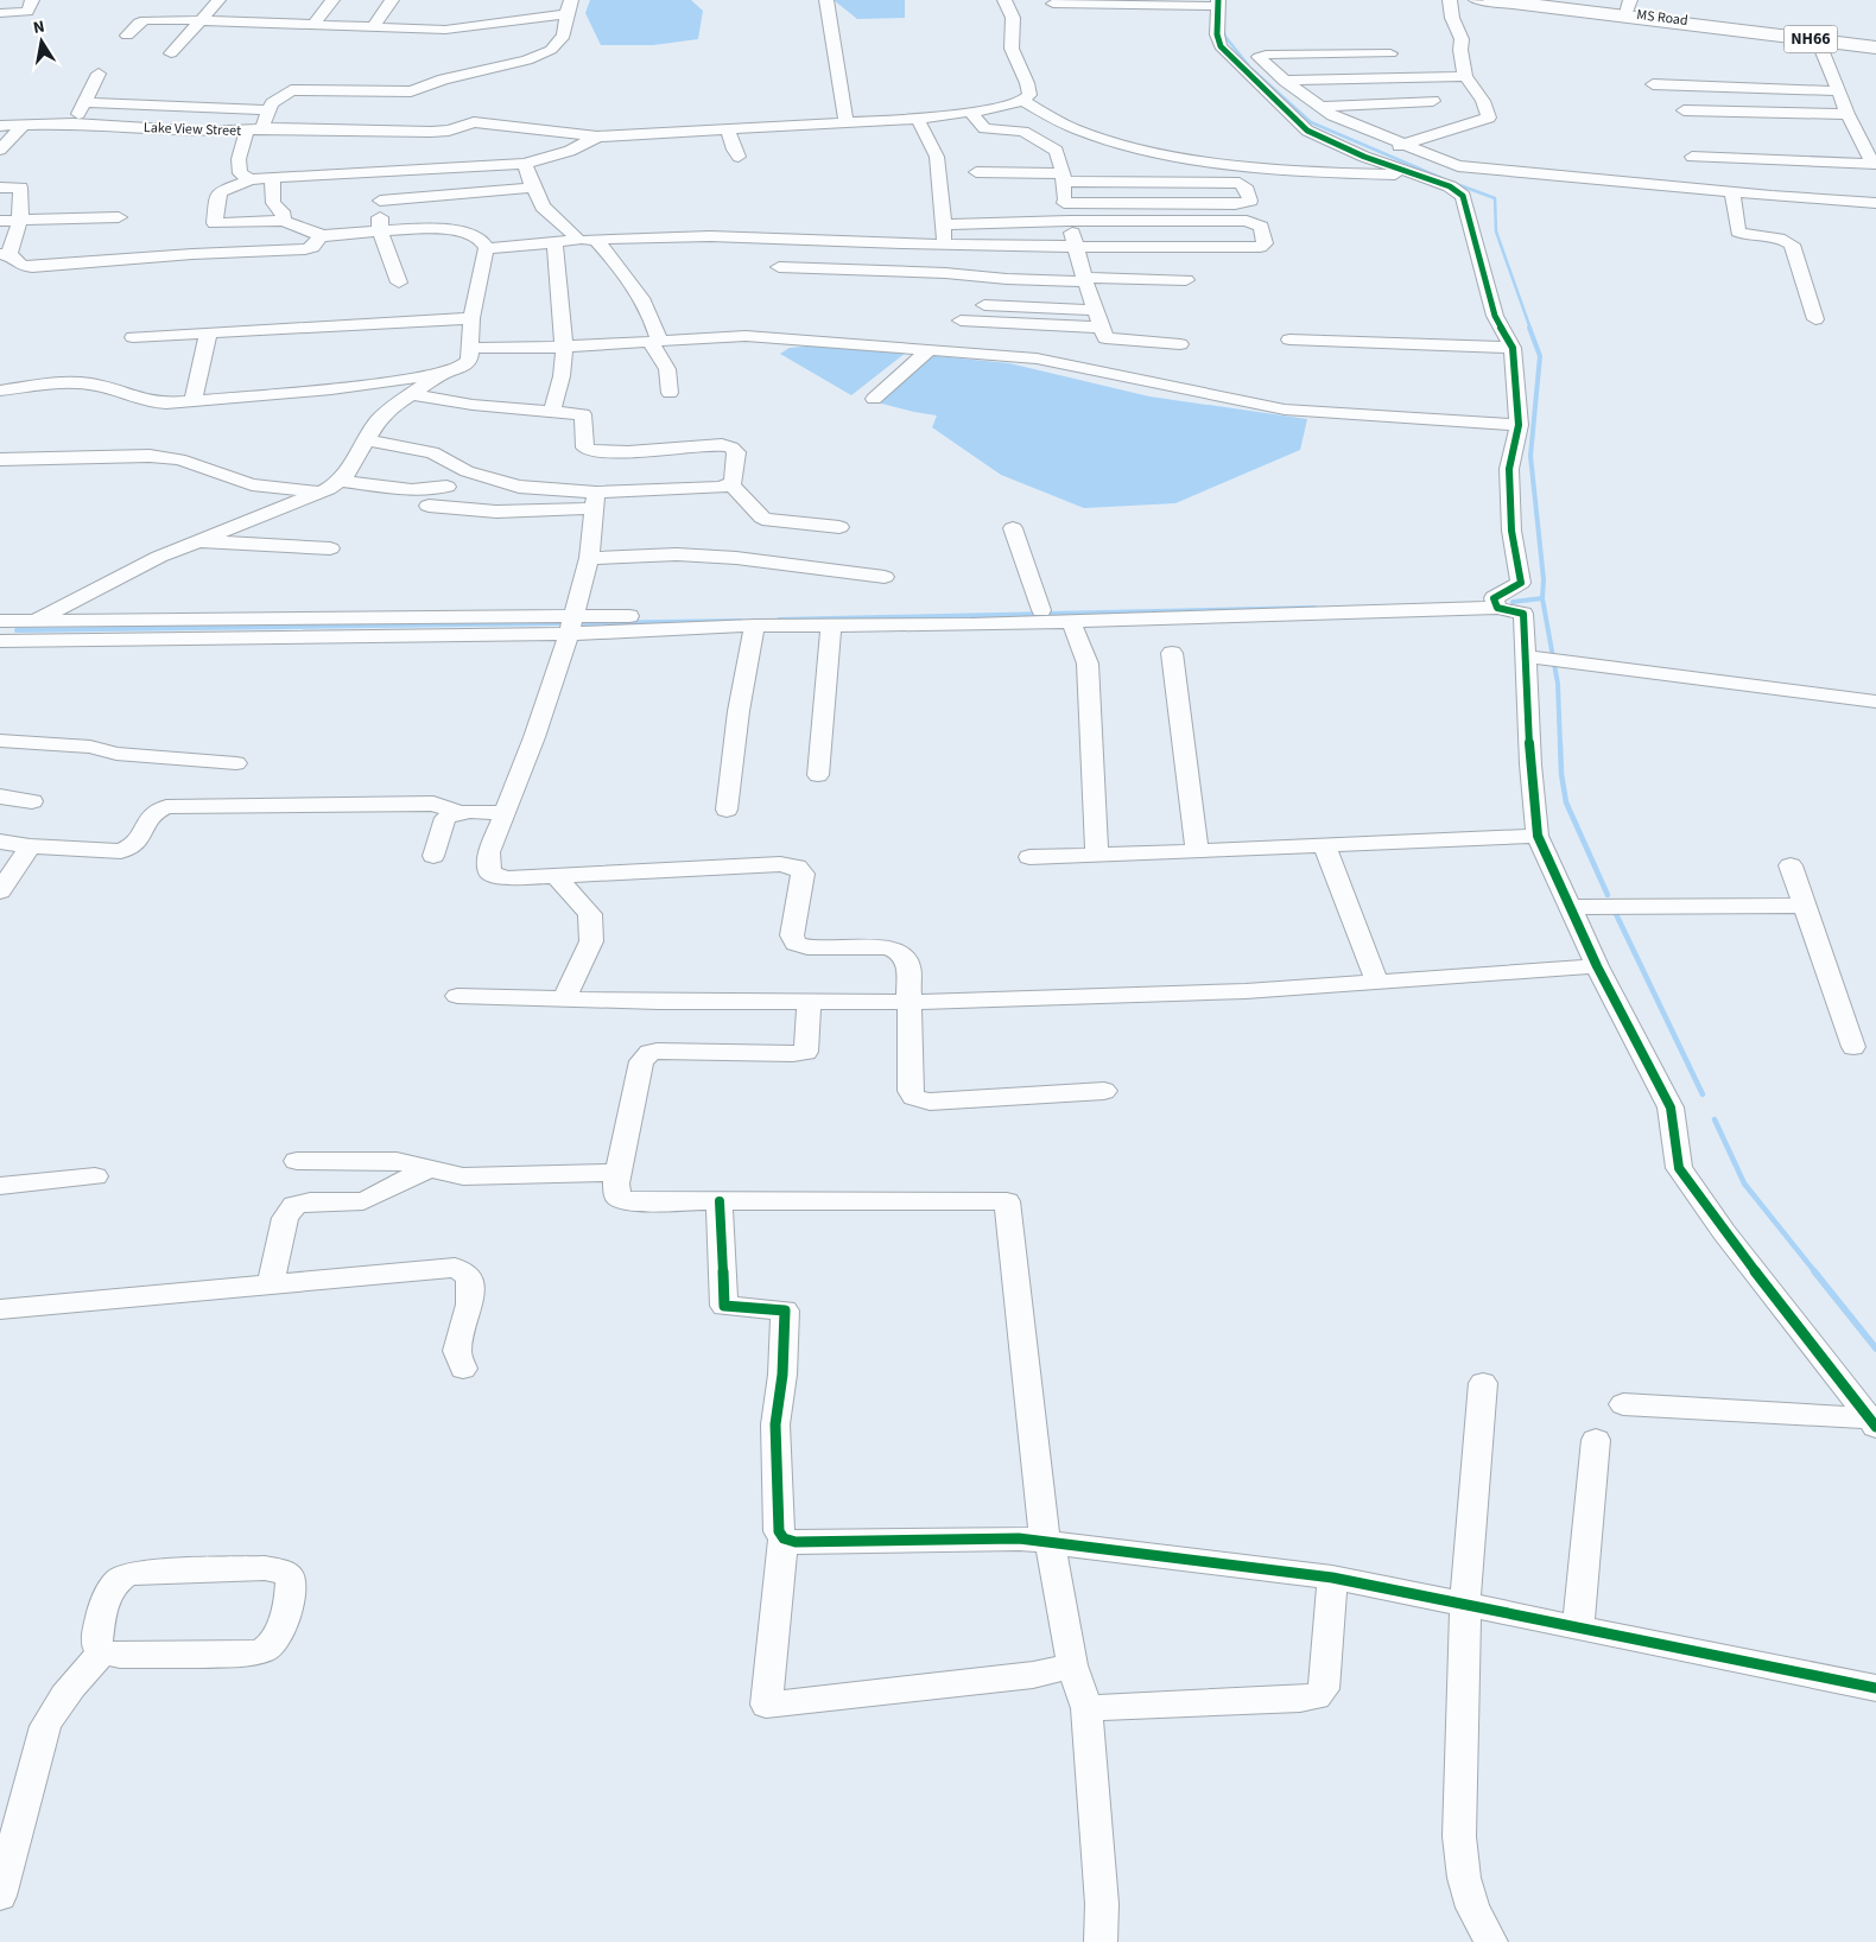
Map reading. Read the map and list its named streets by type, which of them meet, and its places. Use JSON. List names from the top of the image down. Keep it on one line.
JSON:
{"streets":{"highway":["NH66"],"street":["MS Road","Lake View Street"]},"crossings":[["MS Road","NH66"]],"north":"top"}
